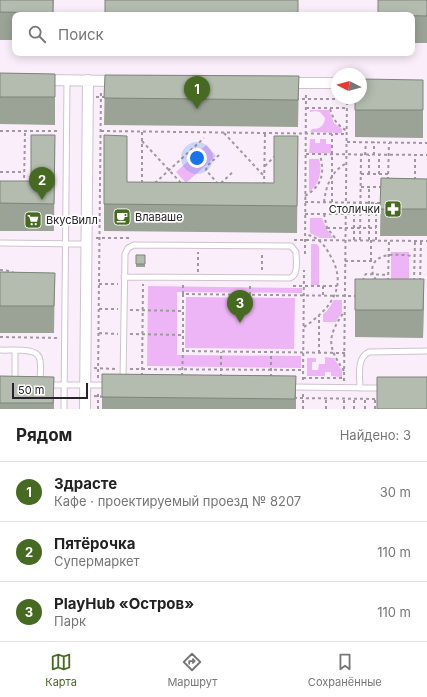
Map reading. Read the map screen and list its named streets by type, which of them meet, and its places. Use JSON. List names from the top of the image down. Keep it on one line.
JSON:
{"places":{"pharmacy":["Столички"],"cafe":["Влаваше"],"supermarket":["ВкусВилл"]},"scale_bar":"50 m","north":"left","page":{"search":"Поиск","pins":["1","2","3"],"scale":"50 m","heading":["Рядом","Найдено: 3"],"list":[{"mark":"1","name":"Здрасте","note":"Кафе · проектируемый проезд № 8207","value":"30 m"},{"mark":"2","name":"Пятёрочка","note":"Супермаркет","value":"110 m"},{"mark":"3","name":"PlayHub «Остров»","note":"Парк","value":"110 m"}],"nav":["Карта","Маршрут","Сохранённые"]}}
